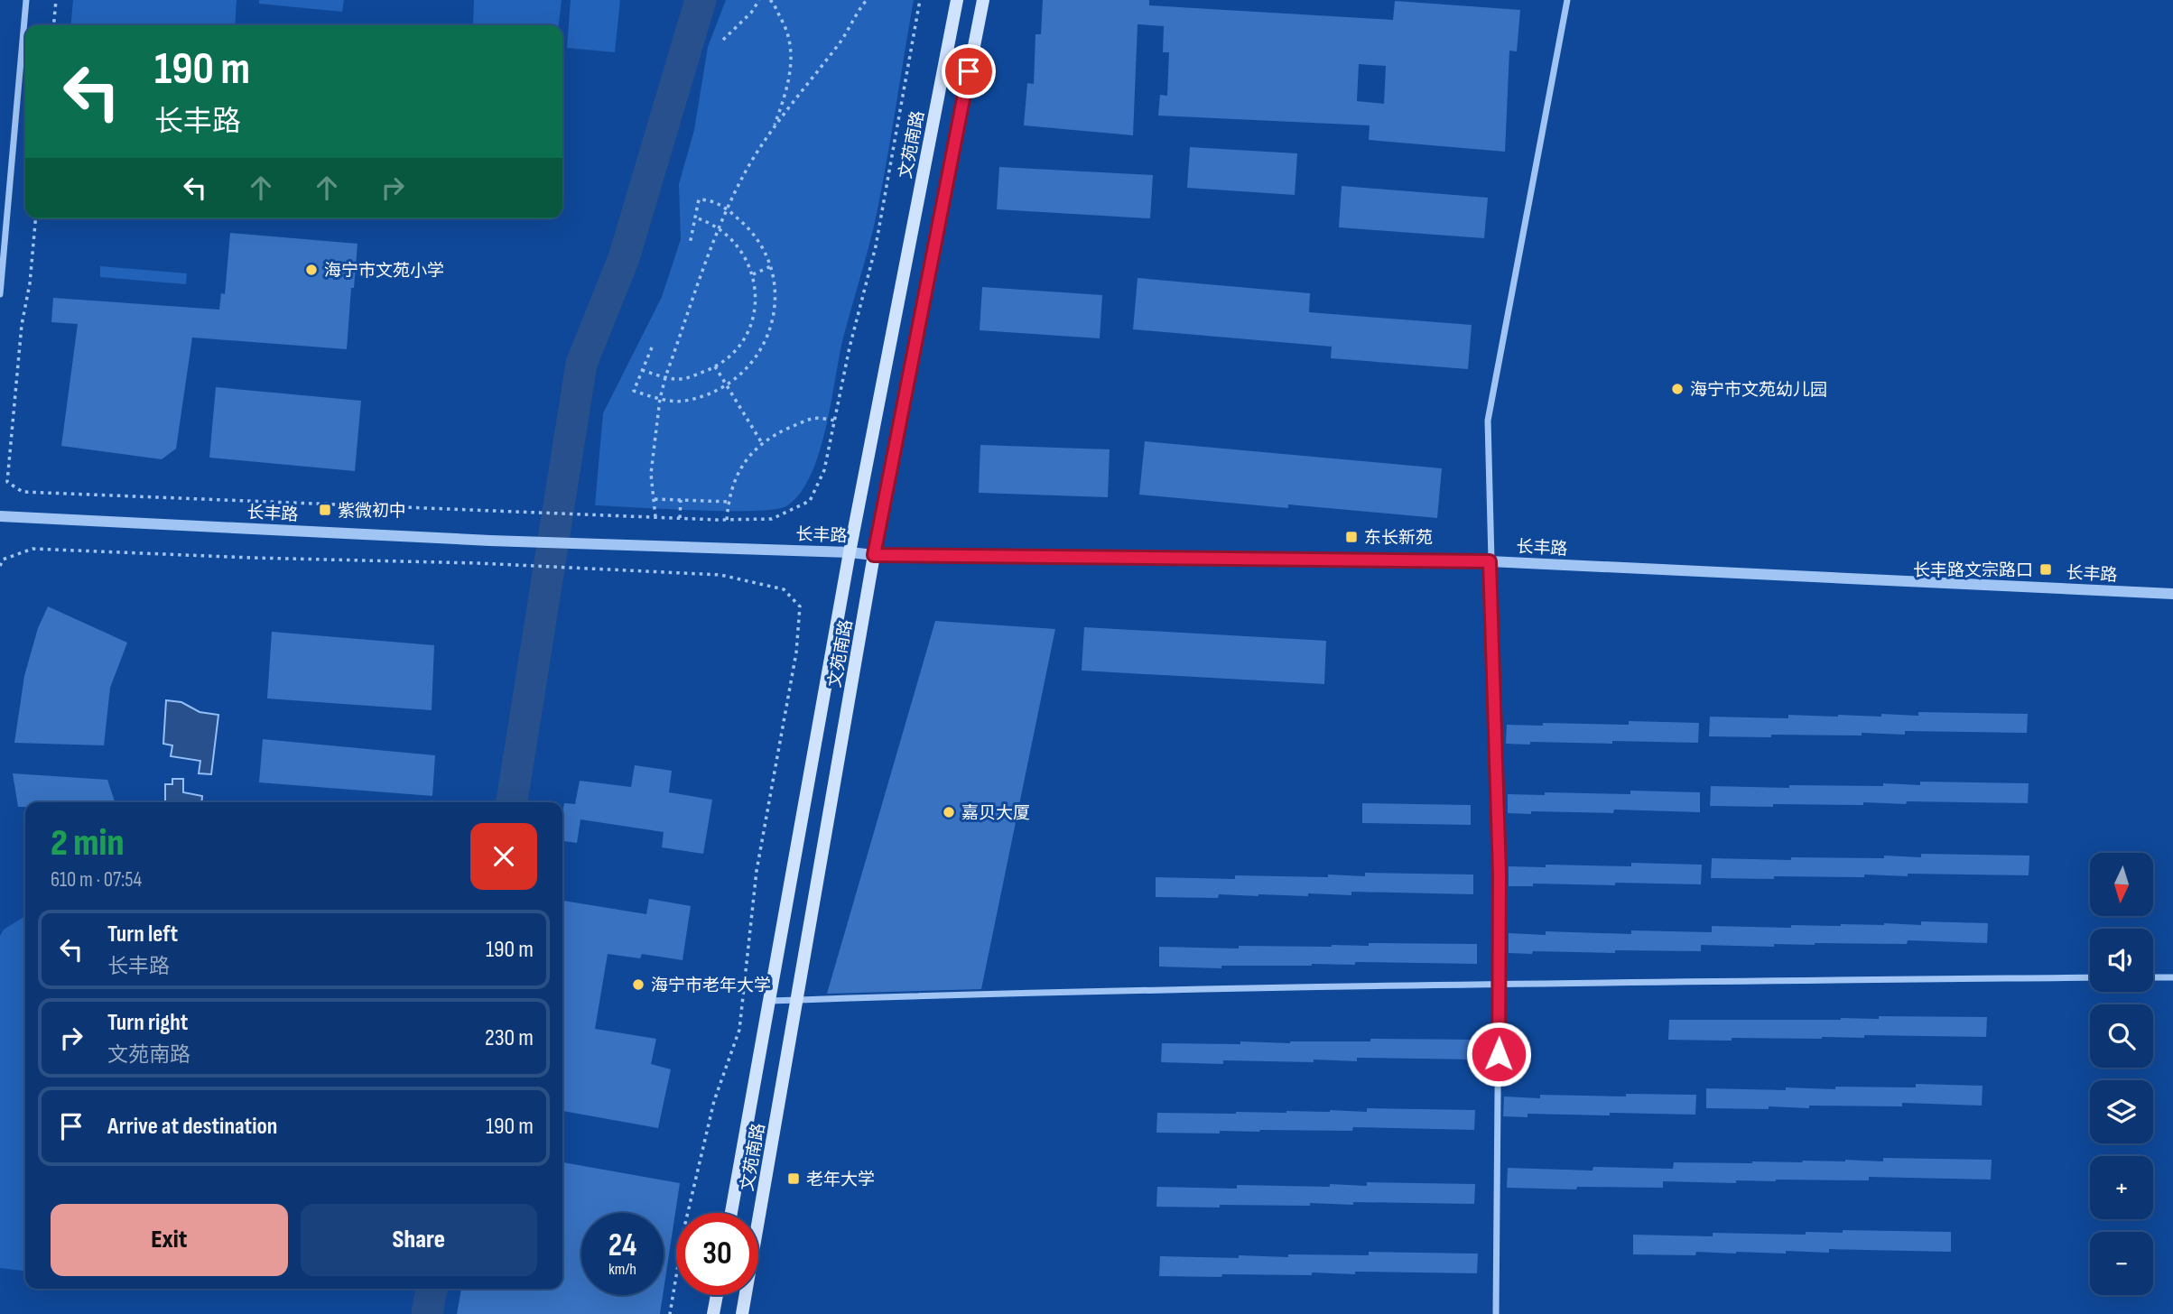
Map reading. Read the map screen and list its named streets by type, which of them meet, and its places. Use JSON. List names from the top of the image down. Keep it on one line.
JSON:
{"streets":{"main road":["文苑南路"],"street":["长丰路"]},"crossings":[["文苑南路","长丰路"]],"places":{"other":["海宁市文苑小学","海宁市文苑幼儿园","嘉贝大厦","海宁市老年大学"],"transit":["紫微初中","东长新苑","长丰路文宗路口","老年大学"]},"north":"bottom","page":{"turn":["190 m","长丰路"],"heading":["2 min","610 m · 07:54"],"map_buttons":["+","−"],"list":[{"name":"Turn left","note":"长丰路","value":"190 m"},{"name":"Turn right","note":"文苑南路","value":"230 m"},{"name":"Arrive at destination","value":"190 m"}],"buttons":["Exit","Share"],"speed":"24 km/h","limit":"30"}}
